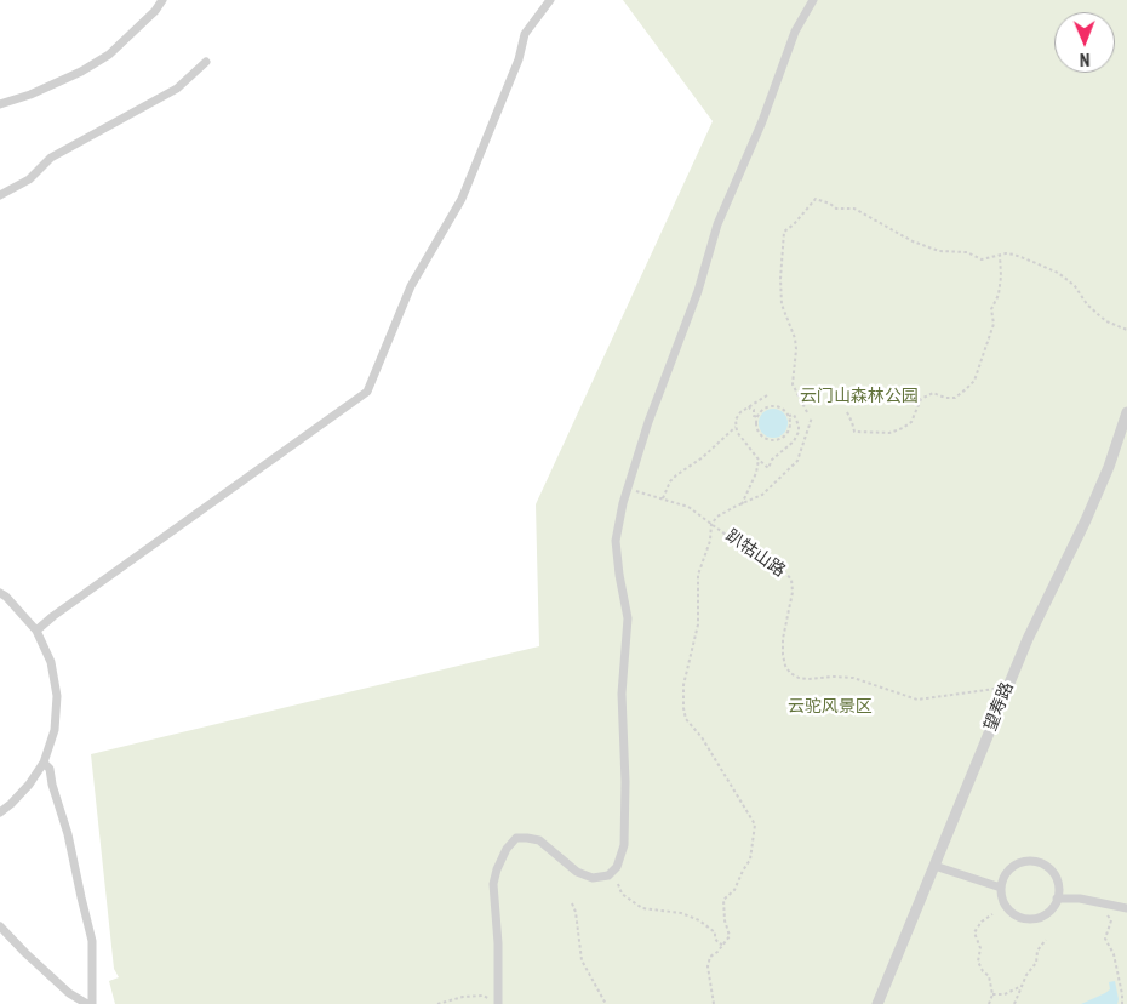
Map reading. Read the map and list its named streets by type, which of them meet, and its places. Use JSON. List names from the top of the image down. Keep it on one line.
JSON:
{"streets":{"street":["望寿路"],"path":["趴牯山路"]},"crossings":[["趴牯山路","望寿路"]],"parks":["云门山森林公园","云驼风景区"],"north":"bottom"}
